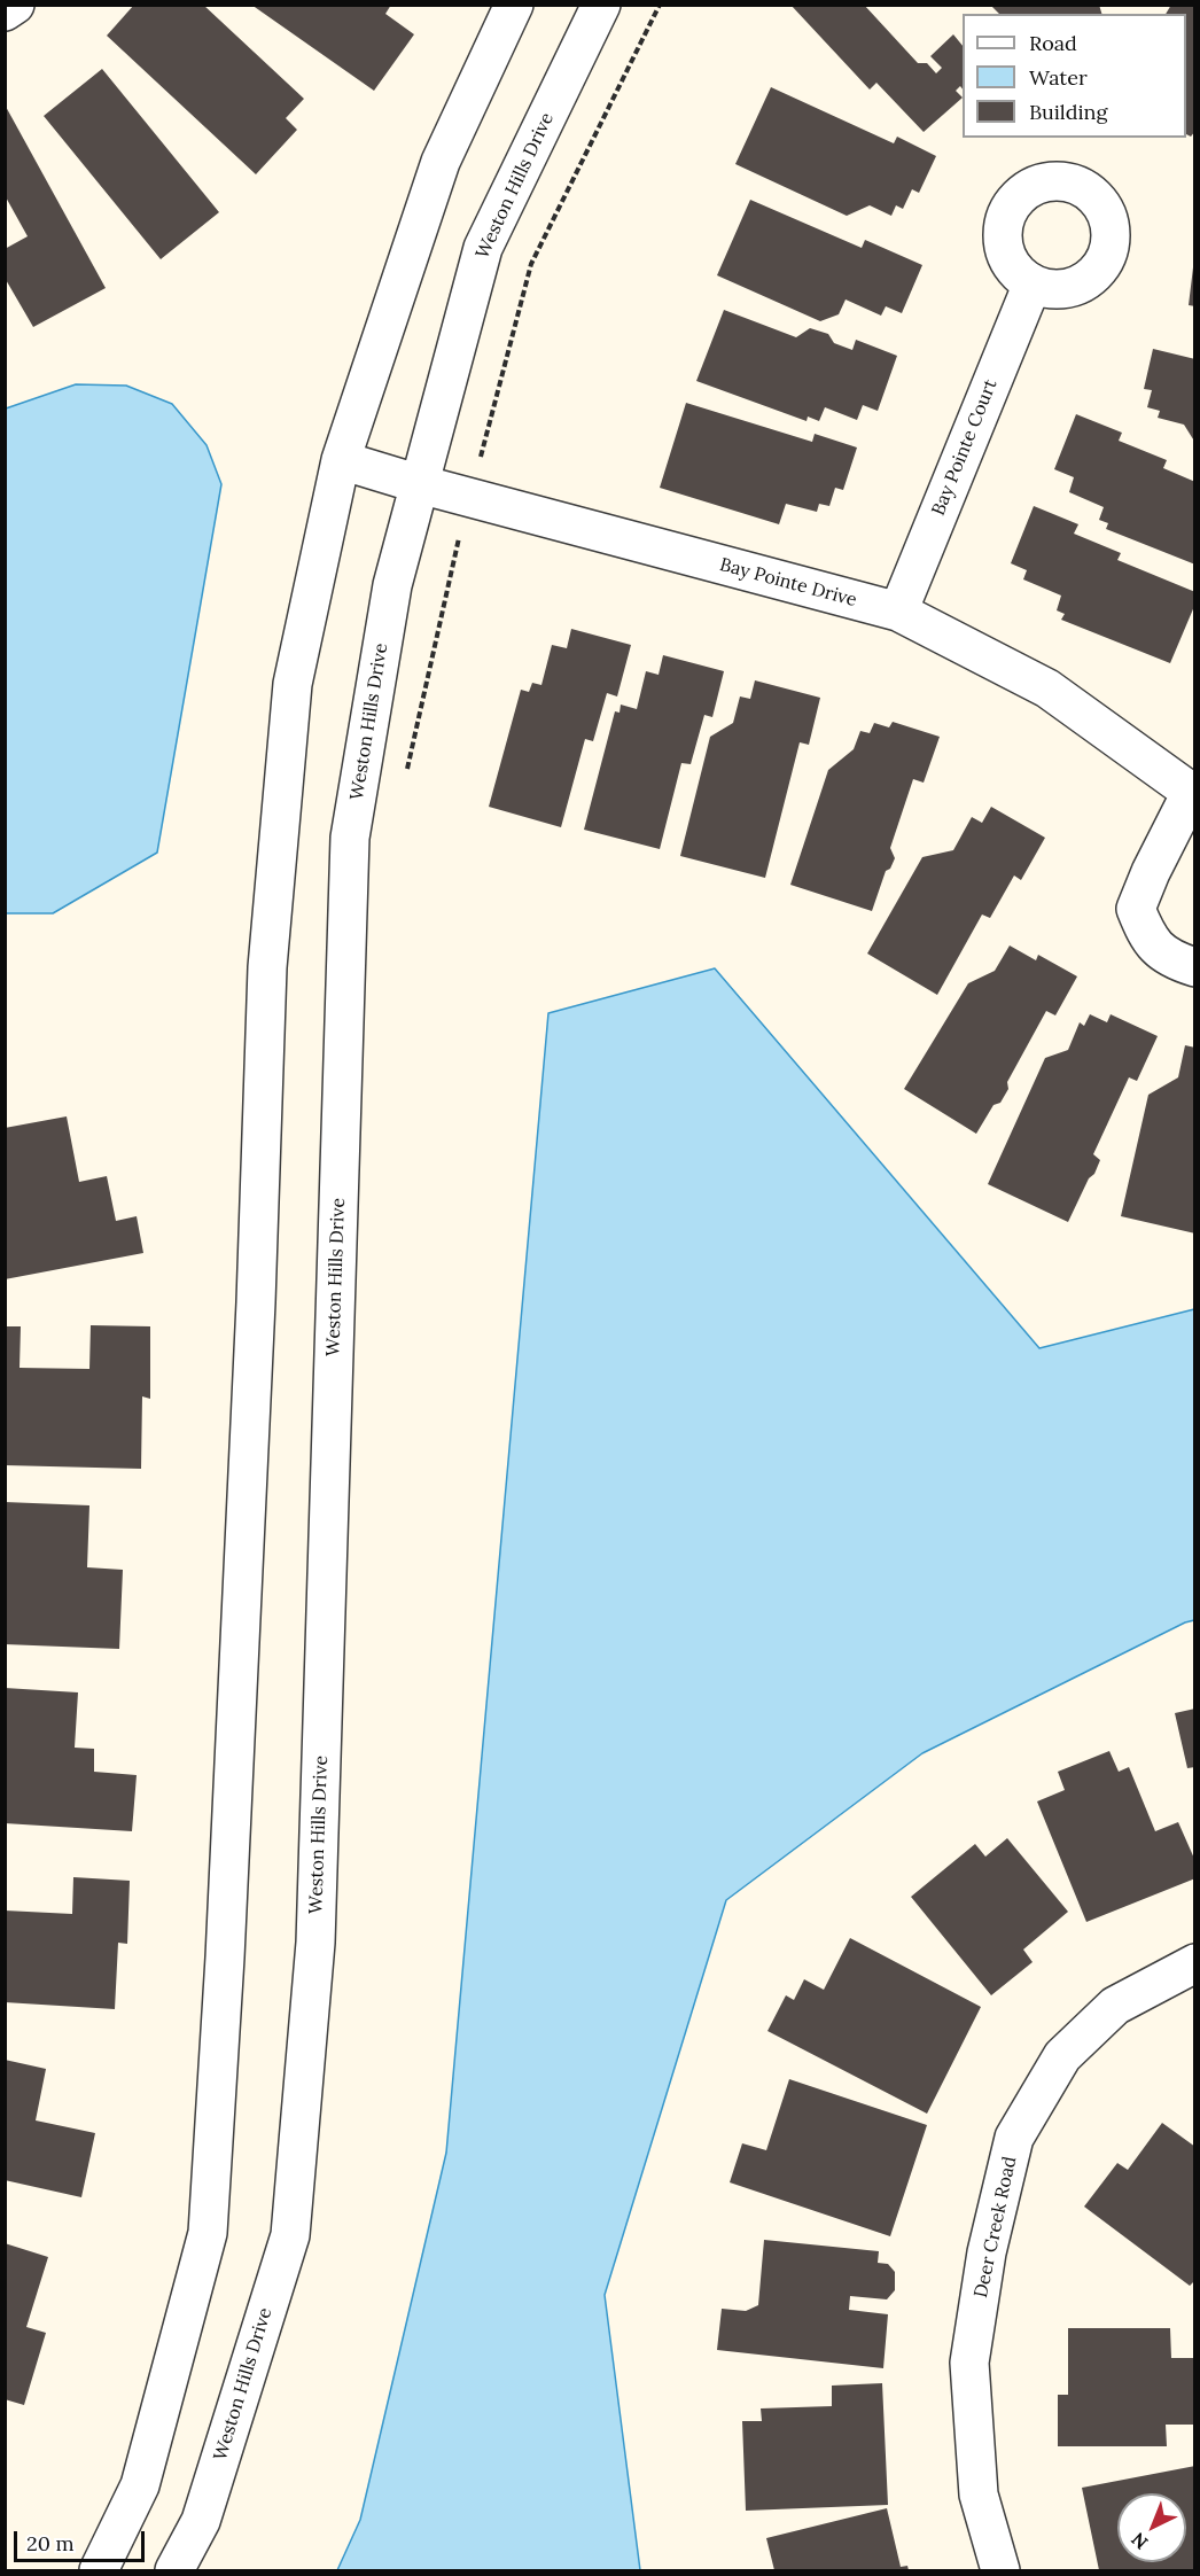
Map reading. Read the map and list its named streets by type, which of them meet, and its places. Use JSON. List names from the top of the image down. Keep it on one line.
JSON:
{"streets":{"street":["Weston Hills Drive","Bay Pointe Court","Bay Pointe Drive","Deer Creek Road"]},"crossings":[["Weston Hills Drive","Bay Pointe Drive"],["Bay Pointe Court","Bay Pointe Drive"]],"legend":["Road","Water","Building"],"scale_bar":"20 m","north":"bottom left"}
